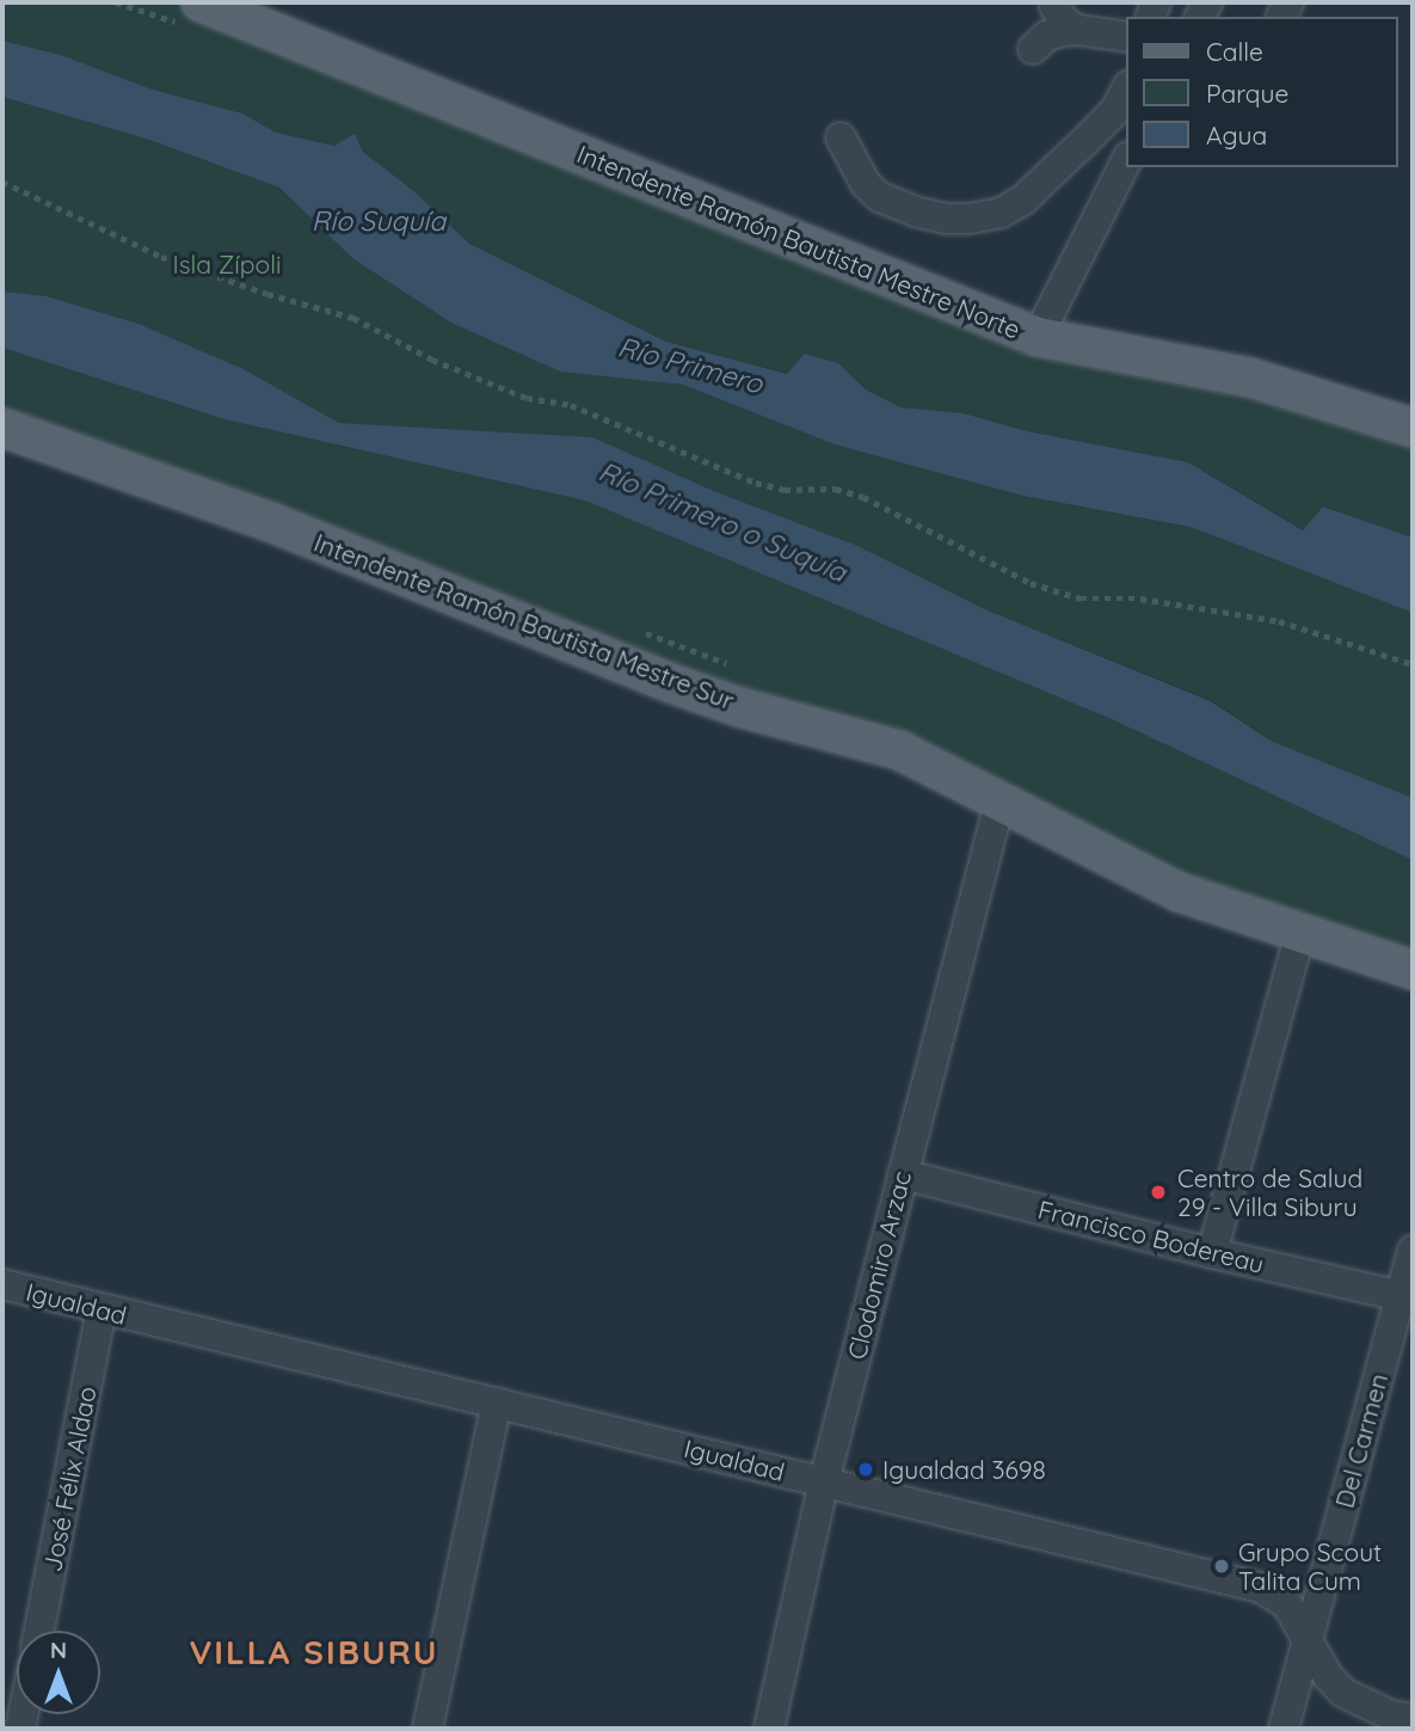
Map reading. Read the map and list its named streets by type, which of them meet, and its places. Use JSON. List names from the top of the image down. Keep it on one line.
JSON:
{"streets":{"main road":["Intendente Ramón Bautista Mestre Norte","Intendente Ramón Bautista Mestre Sur"],"street":["Francisco Bodereau","Clodomiro Arzac","Igualdad","Del Carmen","José Félix Aldao"]},"crossings":[["Intendente Ramón Bautista Mestre Sur","Clodomiro Arzac"],["Francisco Bodereau","Clodomiro Arzac"],["Francisco Bodereau","Del Carmen"],["Clodomiro Arzac","Igualdad"],["Igualdad","Del Carmen"],["Igualdad","José Félix Aldao"]],"districts":["VILLA SIBURU"],"water":["Río Suquía","Río Primero","Río Primero o Suquía"],"parks":["Isla Zípoli"],"places":["Centro de Salud 29 - Villa Siburu","Igualdad 3698","Grupo Scout Talita Cum"],"legend":["Calle","Parque","Agua"],"north":"top"}
